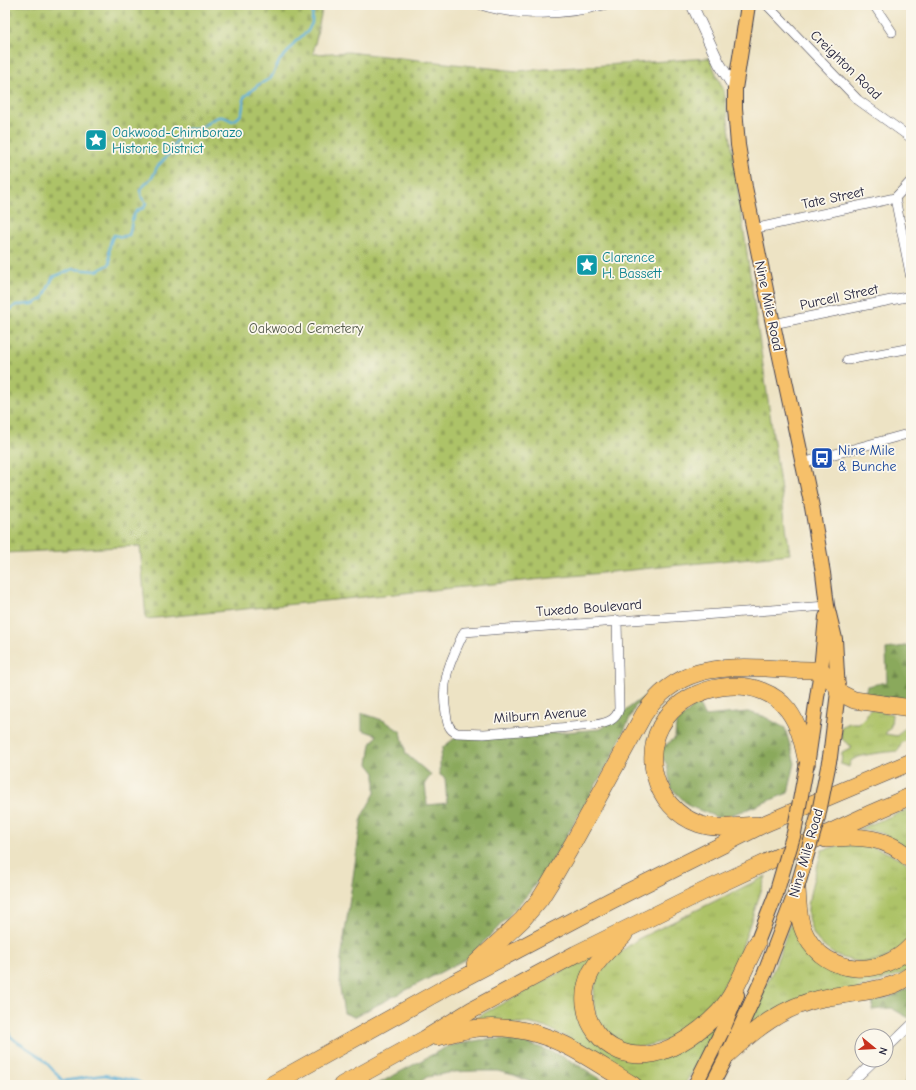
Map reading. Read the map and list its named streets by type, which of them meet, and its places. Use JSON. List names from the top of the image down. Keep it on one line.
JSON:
{"streets":{"main road":["Nine Mile Road"],"street":["Creighton Road","Tate Street","Purcell Street","Tuxedo Boulevard","Milburn Avenue"]},"crossings":[["Tate Street","Nine Mile Road"],["Purcell Street","Nine Mile Road"],["Nine Mile Road","Tuxedo Boulevard"],["Tuxedo Boulevard","Milburn Avenue"]],"parks":["Oakwood Cemetery"],"places":{"place":["Oakwood-Chimborazo Historic District","Clarence H. Bassett"],"bus stop":["Nine Mile & Bunche"]},"north":"right"}
